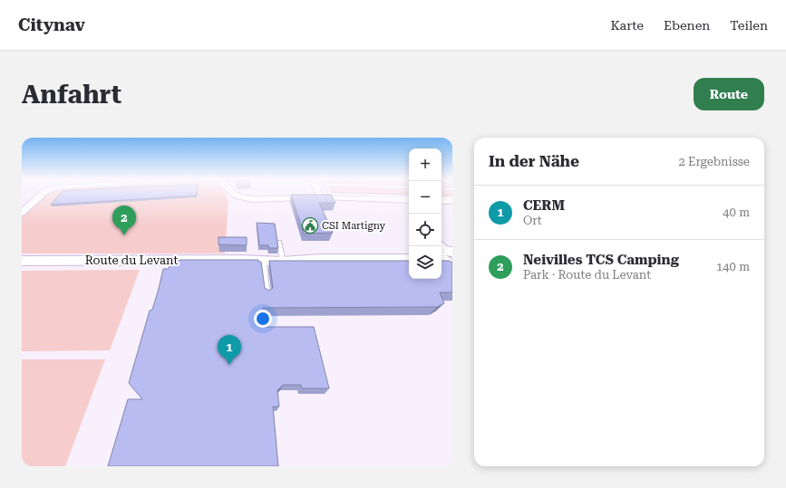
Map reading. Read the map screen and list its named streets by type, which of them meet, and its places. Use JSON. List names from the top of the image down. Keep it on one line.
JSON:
{"streets":{"street":["Route du Levant"]},"places":{"public building":["CSI Martigny"]},"page":{"header":"Citynav","nav":["Karte","Ebenen","Teilen"],"buttons":"Route","title":"Anfahrt","heading":["In der Nähe","2 Ergebnisse"],"map_buttons":["+","−"],"list":[{"mark":"1","name":"CERM","note":"Ort","value":"40 m"},{"mark":"2","name":"Neivilles TCS Camping","note":"Park · Route du Levant","value":"140 m"}],"pins":["2","1"]}}
